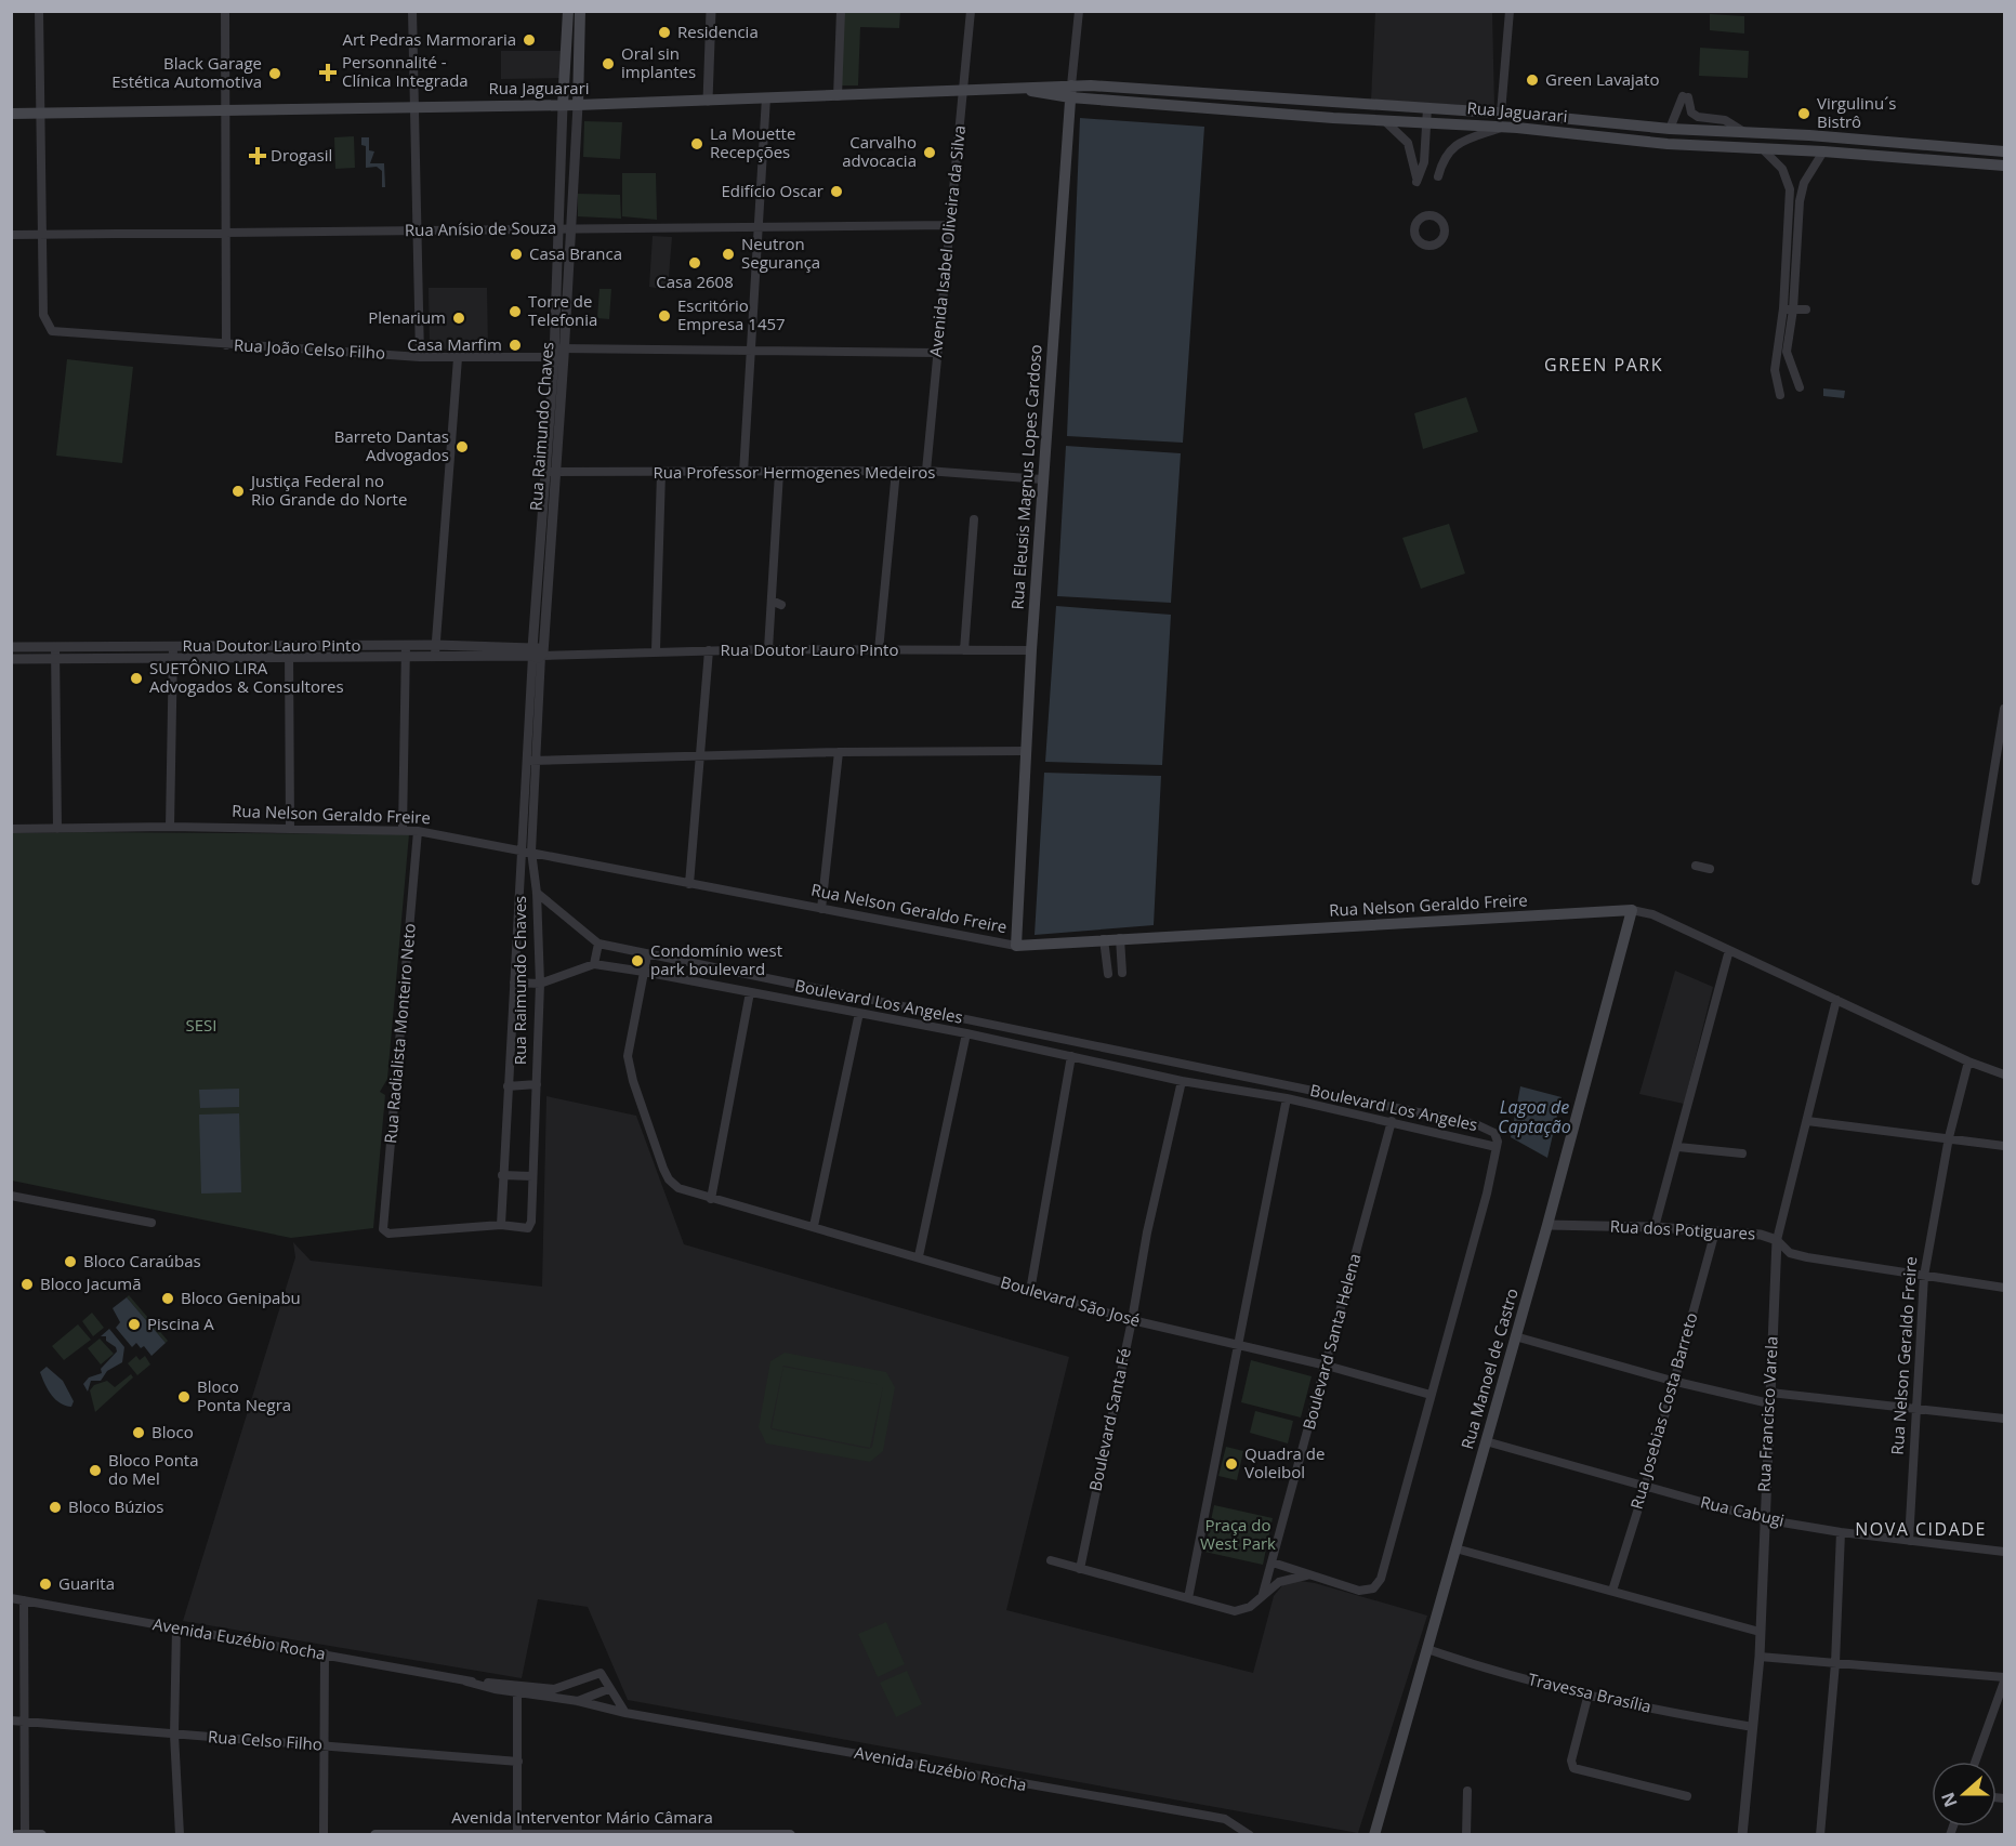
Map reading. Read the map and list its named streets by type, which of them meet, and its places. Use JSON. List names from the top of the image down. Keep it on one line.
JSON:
{"streets":{"main road":["Rua Jaguarari","Rua Raimundo Chaves","Rua Eleusis Magnus Lopes Cardoso","Rua Nelson Geraldo Freire","Rua Manoel de Castro","Avenida Interventor Mário Câmara"],"street":["Rua Anísio de Souza","Avenida Isabel Oliveira da Silva","Rua João Celso Filho","Rua Professor Hermogenes Medeiros","Rua Doutor Lauro Pinto","Boulevard Los Angeles","Rua Radialista Monteiro Neto","Rua dos Potiguares","Boulevard São José","Boulevard Santa Helena","Rua Josebias Costa Barreto","Rua Francisco Varela","Boulevard Santa Fé","Rua Cabugi","Avenida Euzébio Rocha","Travessa Brasília","Rua Celso Filho"]},"crossings":[["Rua Jaguarari","Avenida Isabel Oliveira da Silva"],["Rua Jaguarari","Rua Raimundo Chaves"],["Rua Jaguarari","Rua Eleusis Magnus Lopes Cardoso"],["Rua Anísio de Souza","Avenida Isabel Oliveira da Silva"],["Rua Anísio de Souza","Rua João Celso Filho"],["Rua Anísio de Souza","Rua Raimundo Chaves"],["Avenida Isabel Oliveira da Silva","Rua João Celso Filho"],["Avenida Isabel Oliveira da Silva","Rua Professor Hermogenes Medeiros"],["Rua João Celso Filho","Rua Raimundo Chaves"],["Rua Raimundo Chaves","Rua Professor Hermogenes Medeiros"],["Rua Raimundo Chaves","Rua Doutor Lauro Pinto"],["Rua Raimundo Chaves","Rua Nelson Geraldo Freire"],["Rua Raimundo Chaves","Boulevard Los Angeles"],["Rua Raimundo Chaves","Rua Radialista Monteiro Neto"],["Rua Professor Hermogenes Medeiros","Rua Eleusis Magnus Lopes Cardoso"],["Rua Eleusis Magnus Lopes Cardoso","Rua Doutor Lauro Pinto"],["Rua Eleusis Magnus Lopes Cardoso","Rua Nelson Geraldo Freire"],["Rua Nelson Geraldo Freire","Rua Radialista Monteiro Neto"],["Rua Nelson Geraldo Freire","Rua dos Potiguares"],["Rua Nelson Geraldo Freire","Rua Manoel de Castro"],["Rua Nelson Geraldo Freire","Rua Francisco Varela"],["Rua Nelson Geraldo Freire","Rua Cabugi"],["Boulevard Los Angeles","Boulevard São José"],["Boulevard Los Angeles","Boulevard Santa Helena"],["Boulevard Los Angeles","Boulevard Santa Fé"],["Rua dos Potiguares","Rua Manoel de Castro"],["Rua dos Potiguares","Rua Josebias Costa Barreto"],["Rua dos Potiguares","Rua Francisco Varela"],["Boulevard São José","Boulevard Santa Helena"],["Boulevard São José","Boulevard Santa Fé"],["Rua Manoel de Castro","Rua Cabugi"],["Rua Manoel de Castro","Travessa Brasília"],["Rua Josebias Costa Barreto","Rua Cabugi"],["Rua Francisco Varela","Rua Cabugi"],["Rua Francisco Varela","Travessa Brasília"]],"districts":["GREEN PARK","NOVA CIDADE"],"water":["Lagoa de Captação"],"parks":["SESI","Praça do West Park"],"places":{"other":["Residencia","Art Pedras Marmoraria","Oral sin implantes","Black Garage Estética Automotiva","Green Lavajato","Virgulinu´s Bistrô","La Mouette Recepções","Carvalho advocacia","Edifício Oscar","Casa Branca","Neutron Segurança","Casa 2608","Torre de Telefonia","Escritório Empresa 1457","Plenarium","Casa Marfim","Barreto Dantas Advogados","Justiça Federal no Rio Grande do Norte","SUETÔNIO LIRA Advogados & Consultores","Condomínio west park boulevard","Bloco Caraúbas","Bloco Jacumã","Bloco Genipabu","Piscina A","Bloco Ponta Negra","Bloco","Quadra de Voleibol","Bloco Ponta do Mel","Bloco Búzios","Guarita"],"health":["Personnalité - Clínica Integrada","Drogasil"]},"north":"left"}
